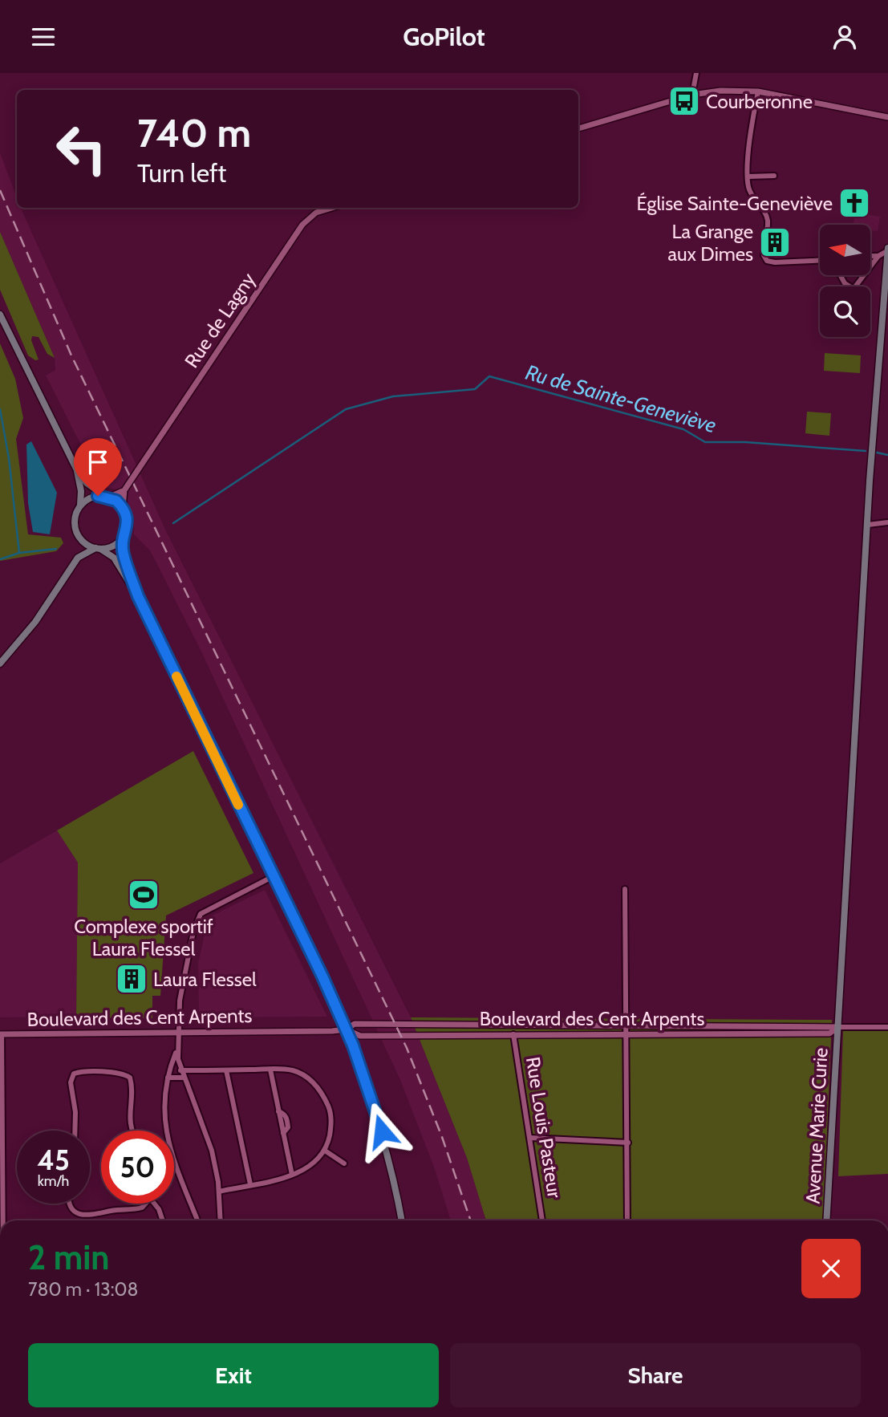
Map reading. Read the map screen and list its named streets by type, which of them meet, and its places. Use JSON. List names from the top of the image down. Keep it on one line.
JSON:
{"streets":{"main road":["Avenue Marie Curie"],"street":["Rue de Lagny","Boulevard des Cent Arpents","Rue Louis Pasteur"]},"crossings":[["Boulevard des Cent Arpents","Avenue Marie Curie"],["Boulevard des Cent Arpents","Rue Louis Pasteur"]],"water":["Ru de Sainte-Geneviève"],"places":{"bus stop":["Courberonne"],"church":["Église Sainte-Geneviève"],"building":["La Grange aux Dimes","Laura Flessel"],"sports":["Complexe sportif Laura Flessel"]},"north":"left","page":{"header":"GoPilot","turn":["740 m","Turn left"],"speed":"45 km/h","limit":"50","heading":["2 min","780 m · 13:08"],"buttons":["Exit","Share"]}}
